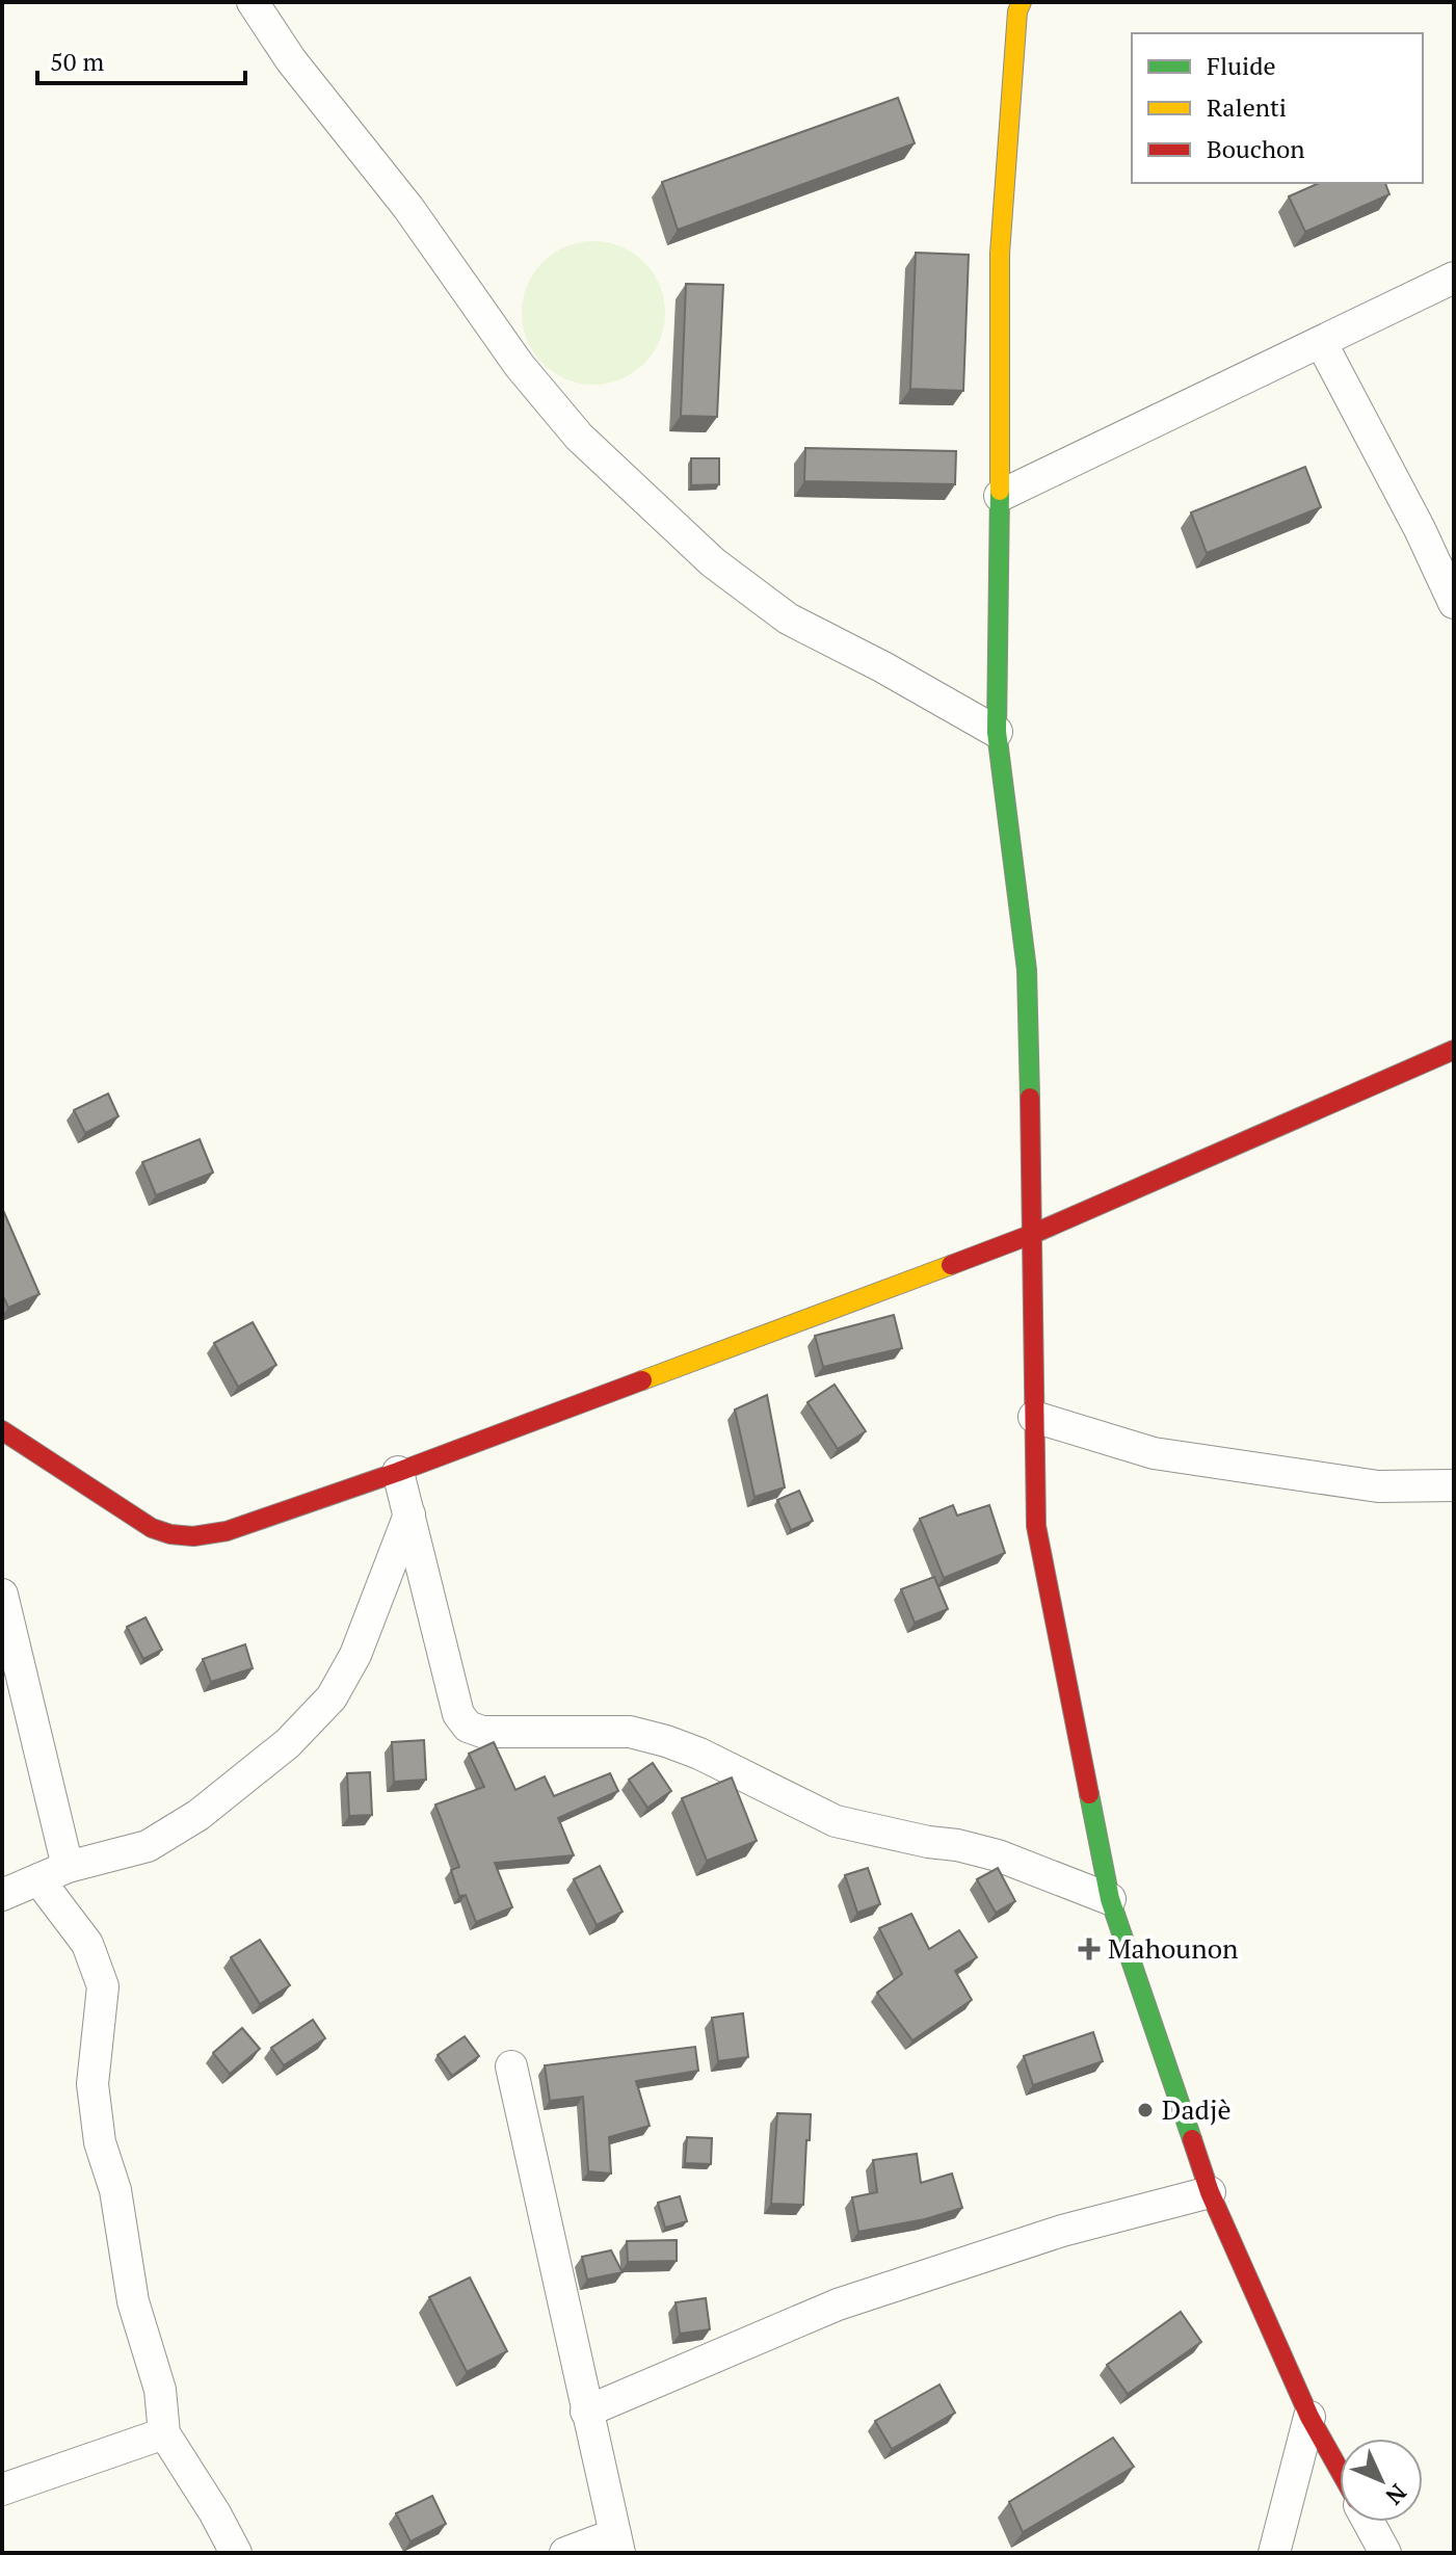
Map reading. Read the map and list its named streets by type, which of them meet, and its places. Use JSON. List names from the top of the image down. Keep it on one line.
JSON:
{"places":{"health":["Mahounon"],"other":["Dadjè"]},"legend":["Fluide","Ralenti","Bouchon"],"scale_bar":"50 m","north":"bottom right"}
